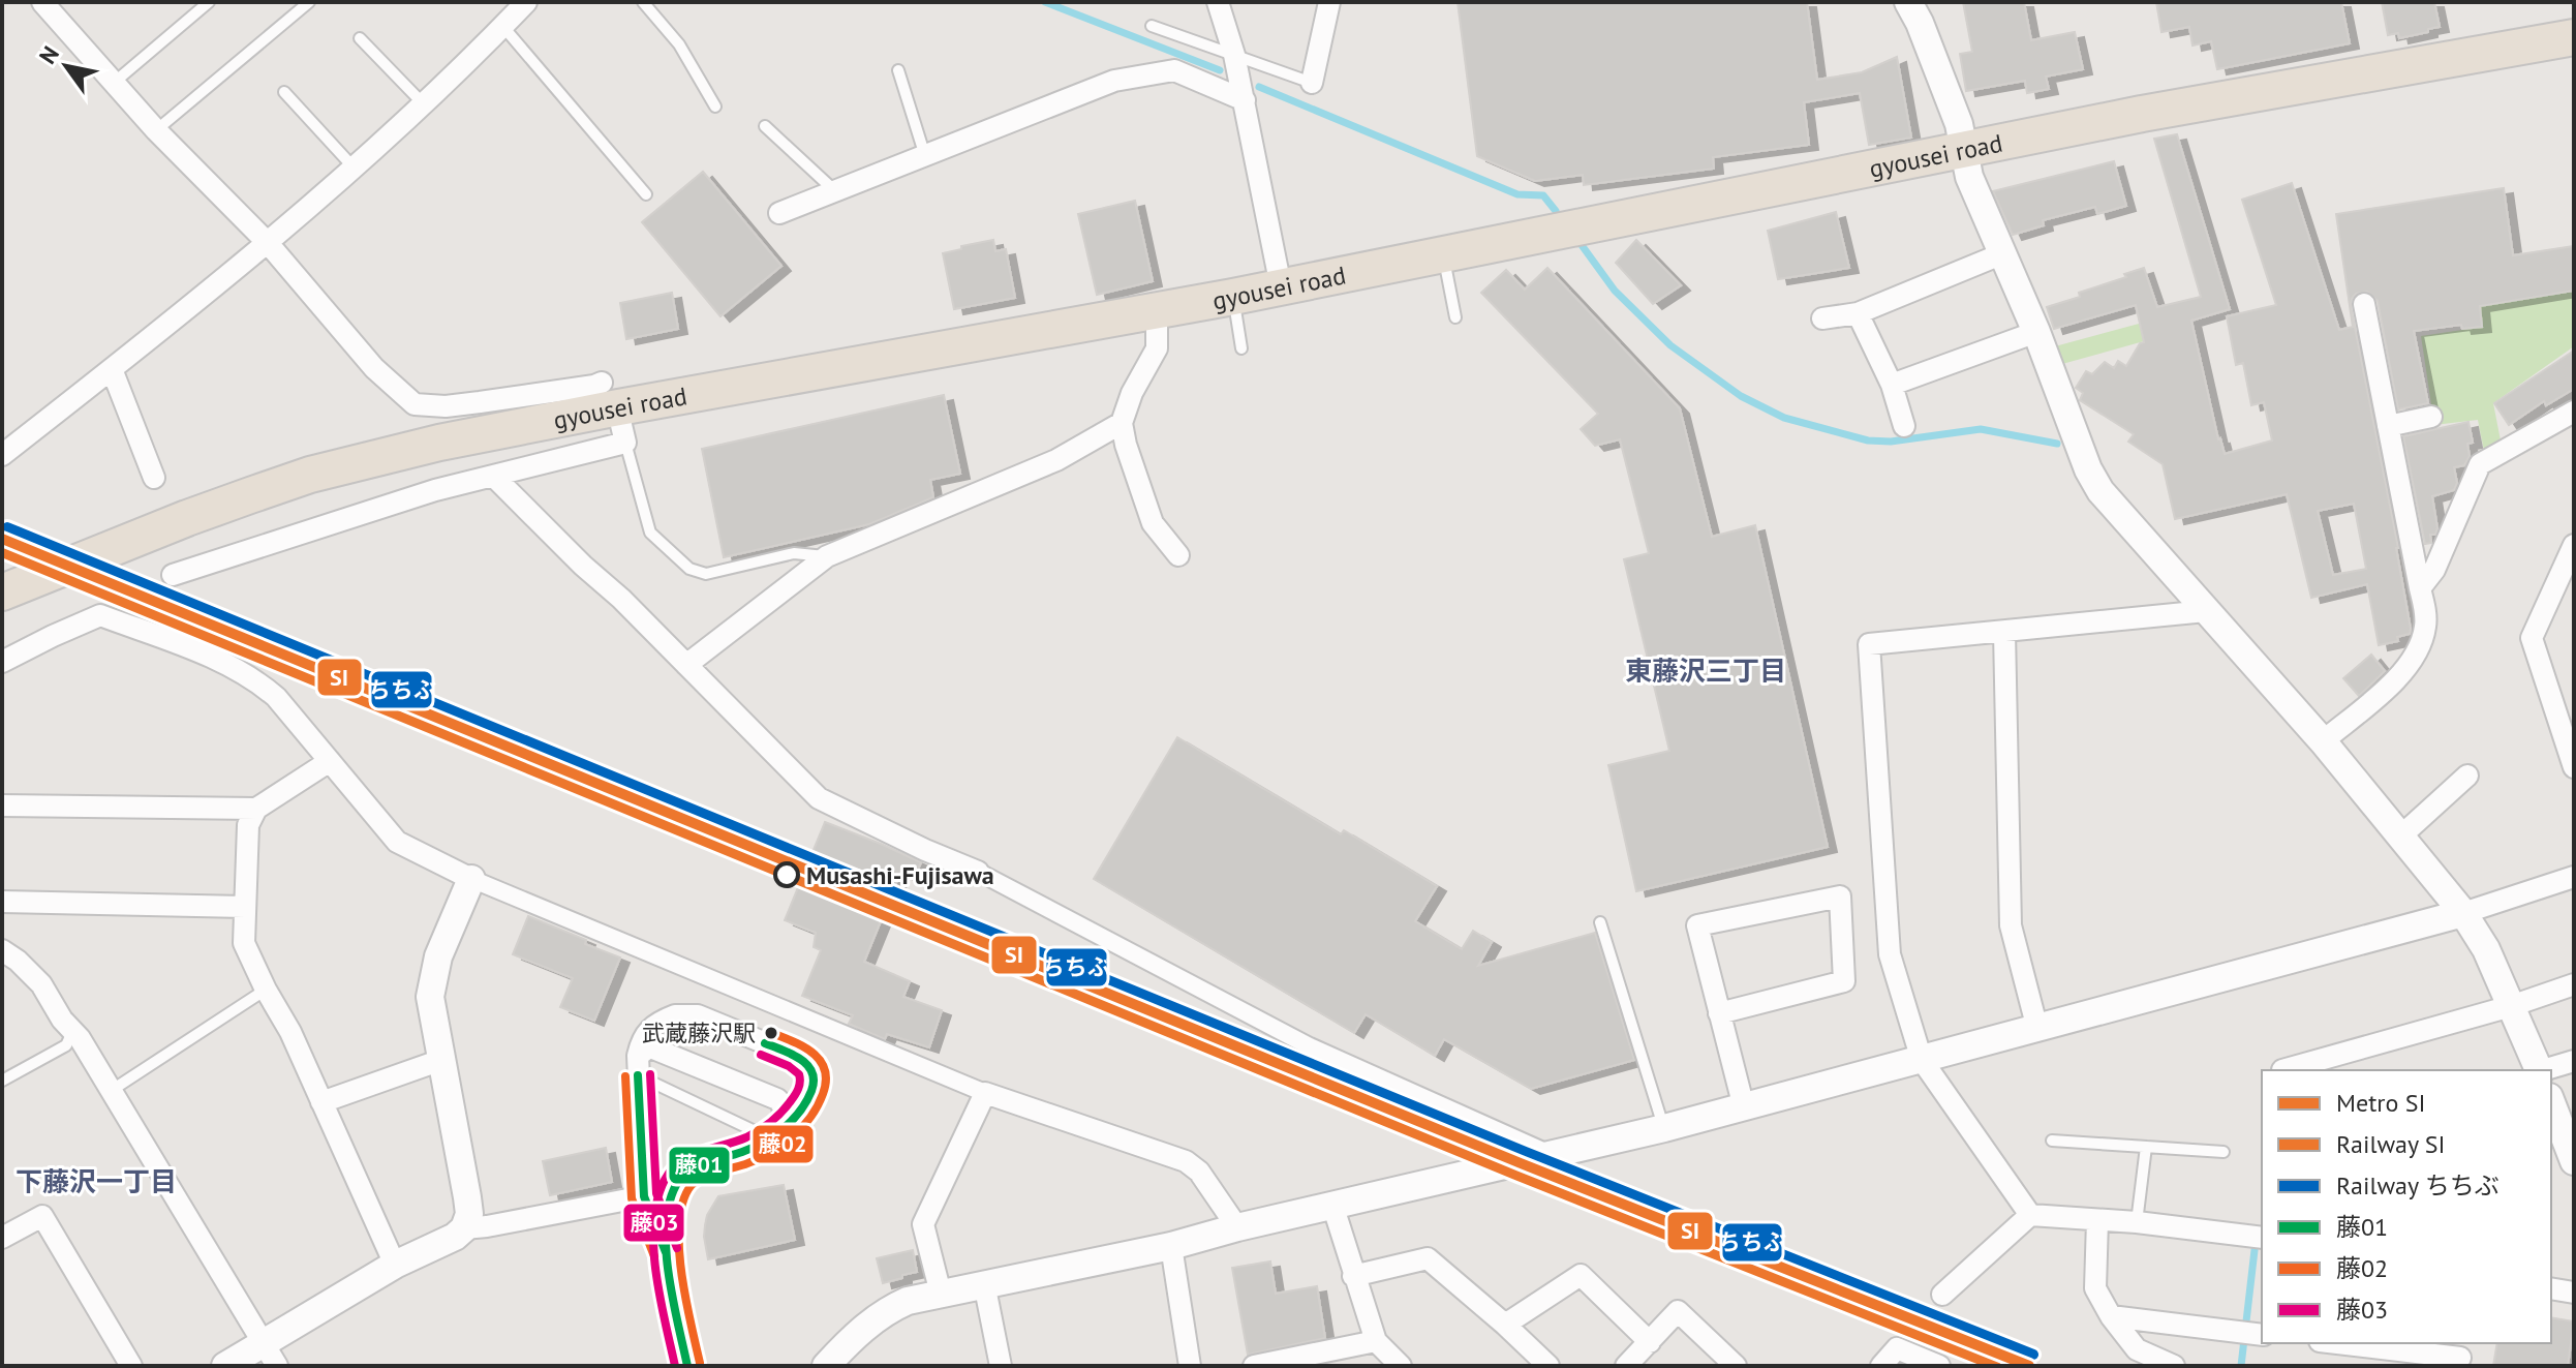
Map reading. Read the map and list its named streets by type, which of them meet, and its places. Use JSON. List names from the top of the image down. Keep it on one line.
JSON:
{"streets":{"highway":["gyousei road"]},"districts":["東藤沢三丁目","下藤沢一丁目"],"places":["Musashi-Fujisawa","武蔵藤沢駅"],"lines":["rail line ちちぶ","metro line SI","rail line SI","transit line 藤02","transit line 藤01","transit line 藤03"],"legend":["Metro SI","Railway SI","Railway ちちぶ","藤01","藤02","藤03"],"north":"top left"}
